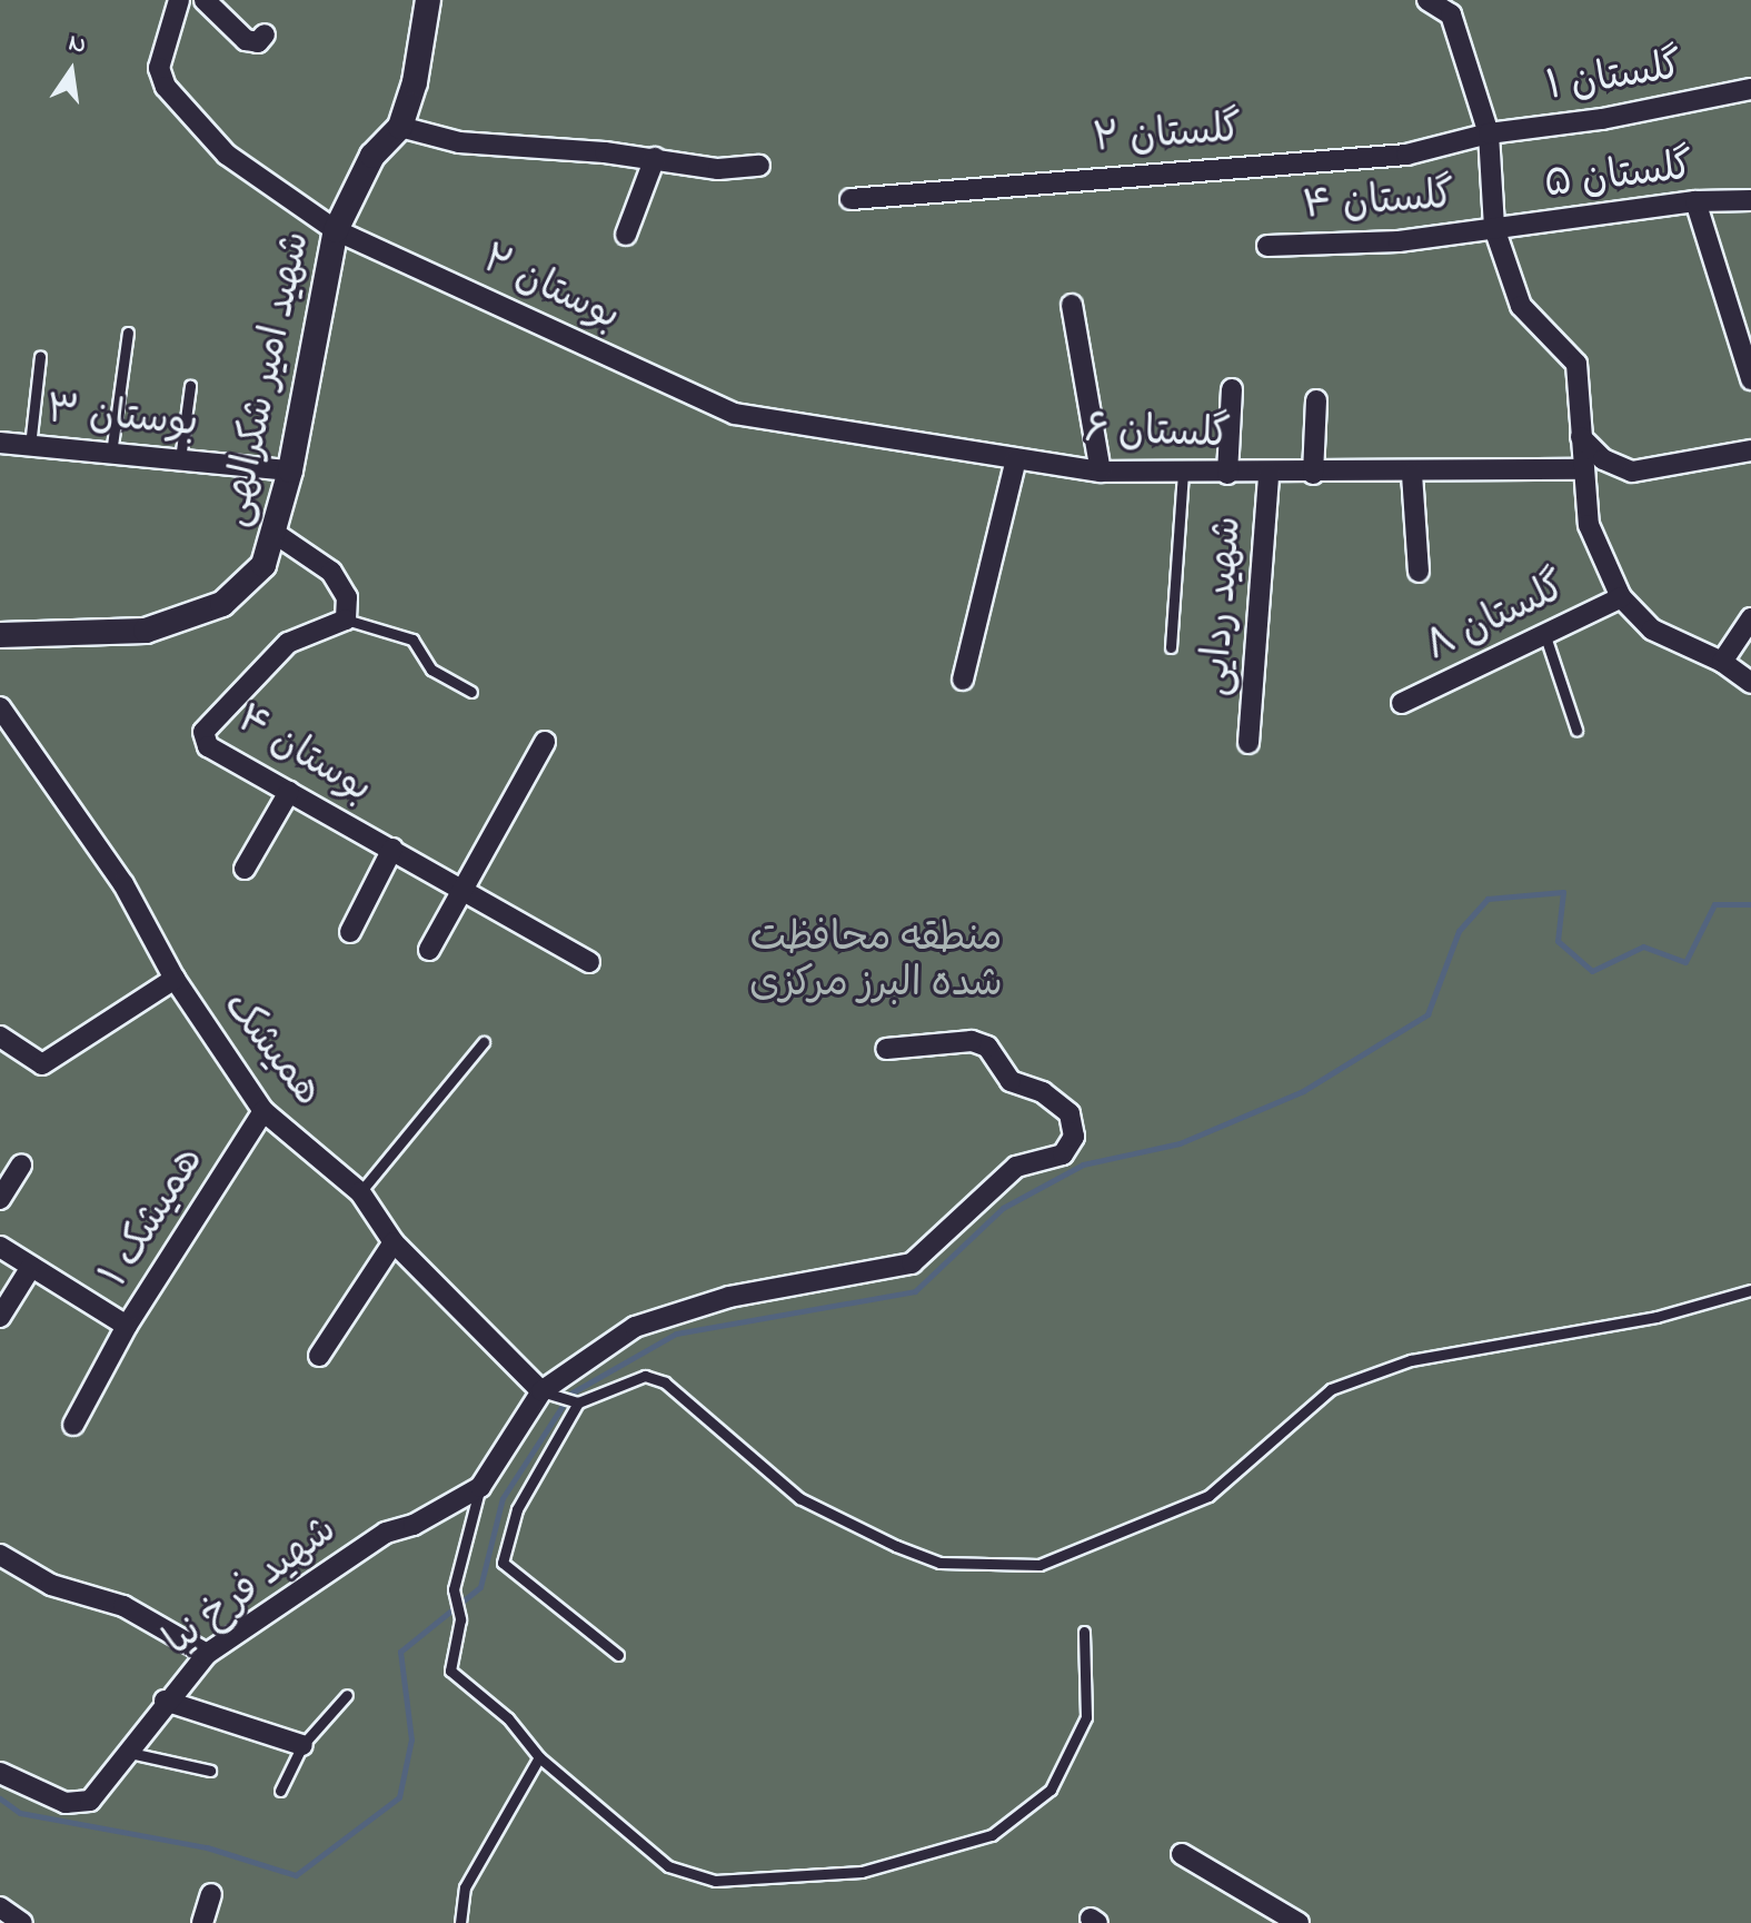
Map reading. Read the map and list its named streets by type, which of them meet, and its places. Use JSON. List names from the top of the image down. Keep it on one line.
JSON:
{"streets":{"street":["گلستان ۱","گلستان ۲","گلستان ۵","گلستان ۴","بوستان ۲","شهید امیر شکرالهی","بوستان ۳","گلستان ۶","شهید ردایی","گلستان ۸","بوستان ۴","همیشک","همیشک ۱","شهید فرخ نیا"]},"crossings":[["گلستان ۱","گلستان ۲"],["گلستان ۵","گلستان ۴"],["بوستان ۲","شهید امیر شکرالهی"],["بوستان ۲","گلستان ۶"],["شهید امیر شکرالهی","بوستان ۳"],["گلستان ۶","شهید ردایی"],["همیشک","همیشک ۱"],["همیشک","شهید فرخ نیا"]],"parks":["منطقه محافظت شده البرز مرکزی"],"north":"top"}
